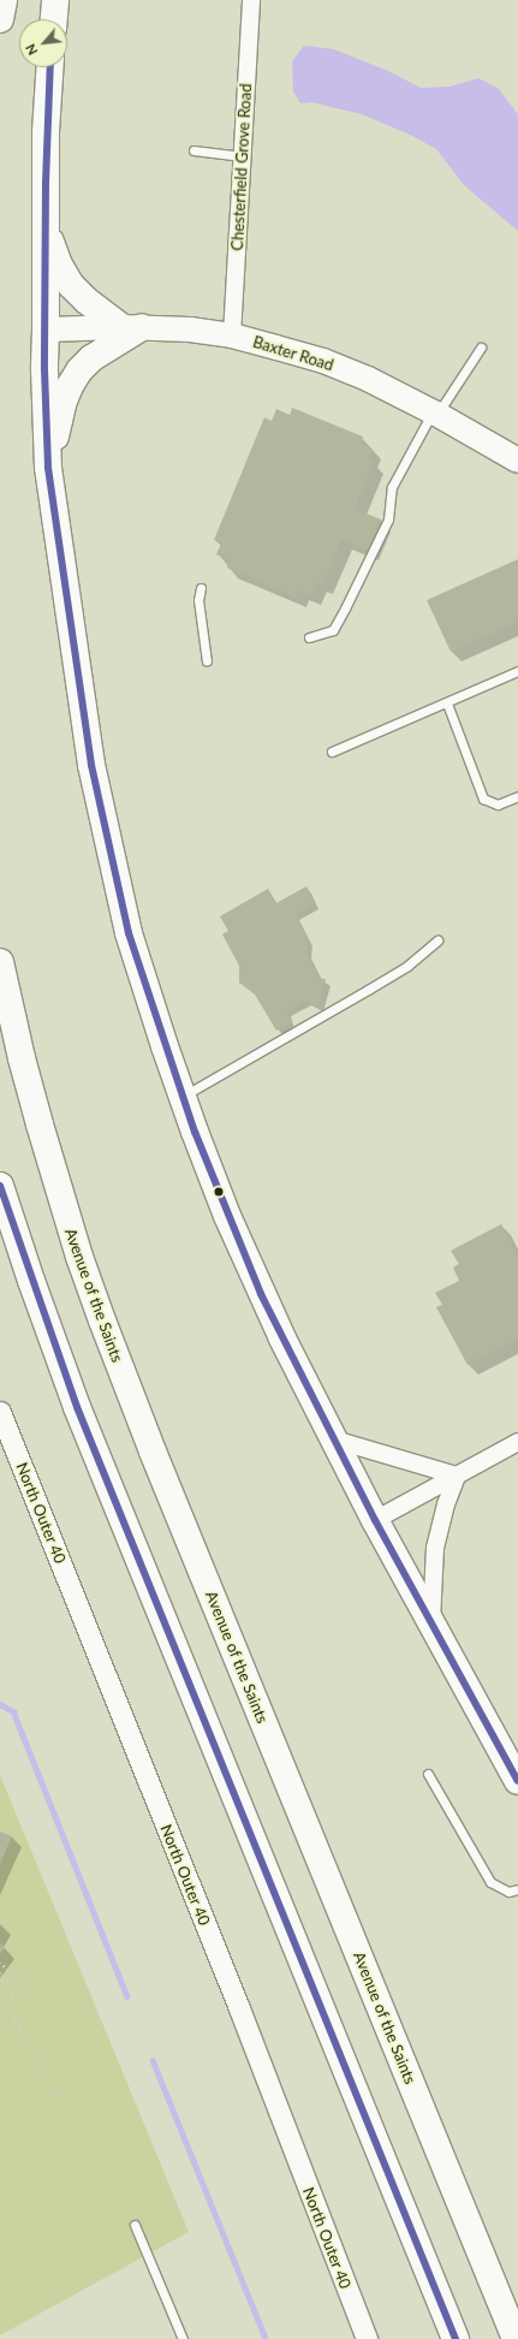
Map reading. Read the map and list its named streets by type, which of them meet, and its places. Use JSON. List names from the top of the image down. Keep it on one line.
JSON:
{"streets":{"main road":["Baxter Road","Avenue of the Saints"],"street":["Chesterfield Grove Road","North Outer 40"]},"crossings":[["Chesterfield Grove Road","Baxter Road"]],"north":"bottom left"}
